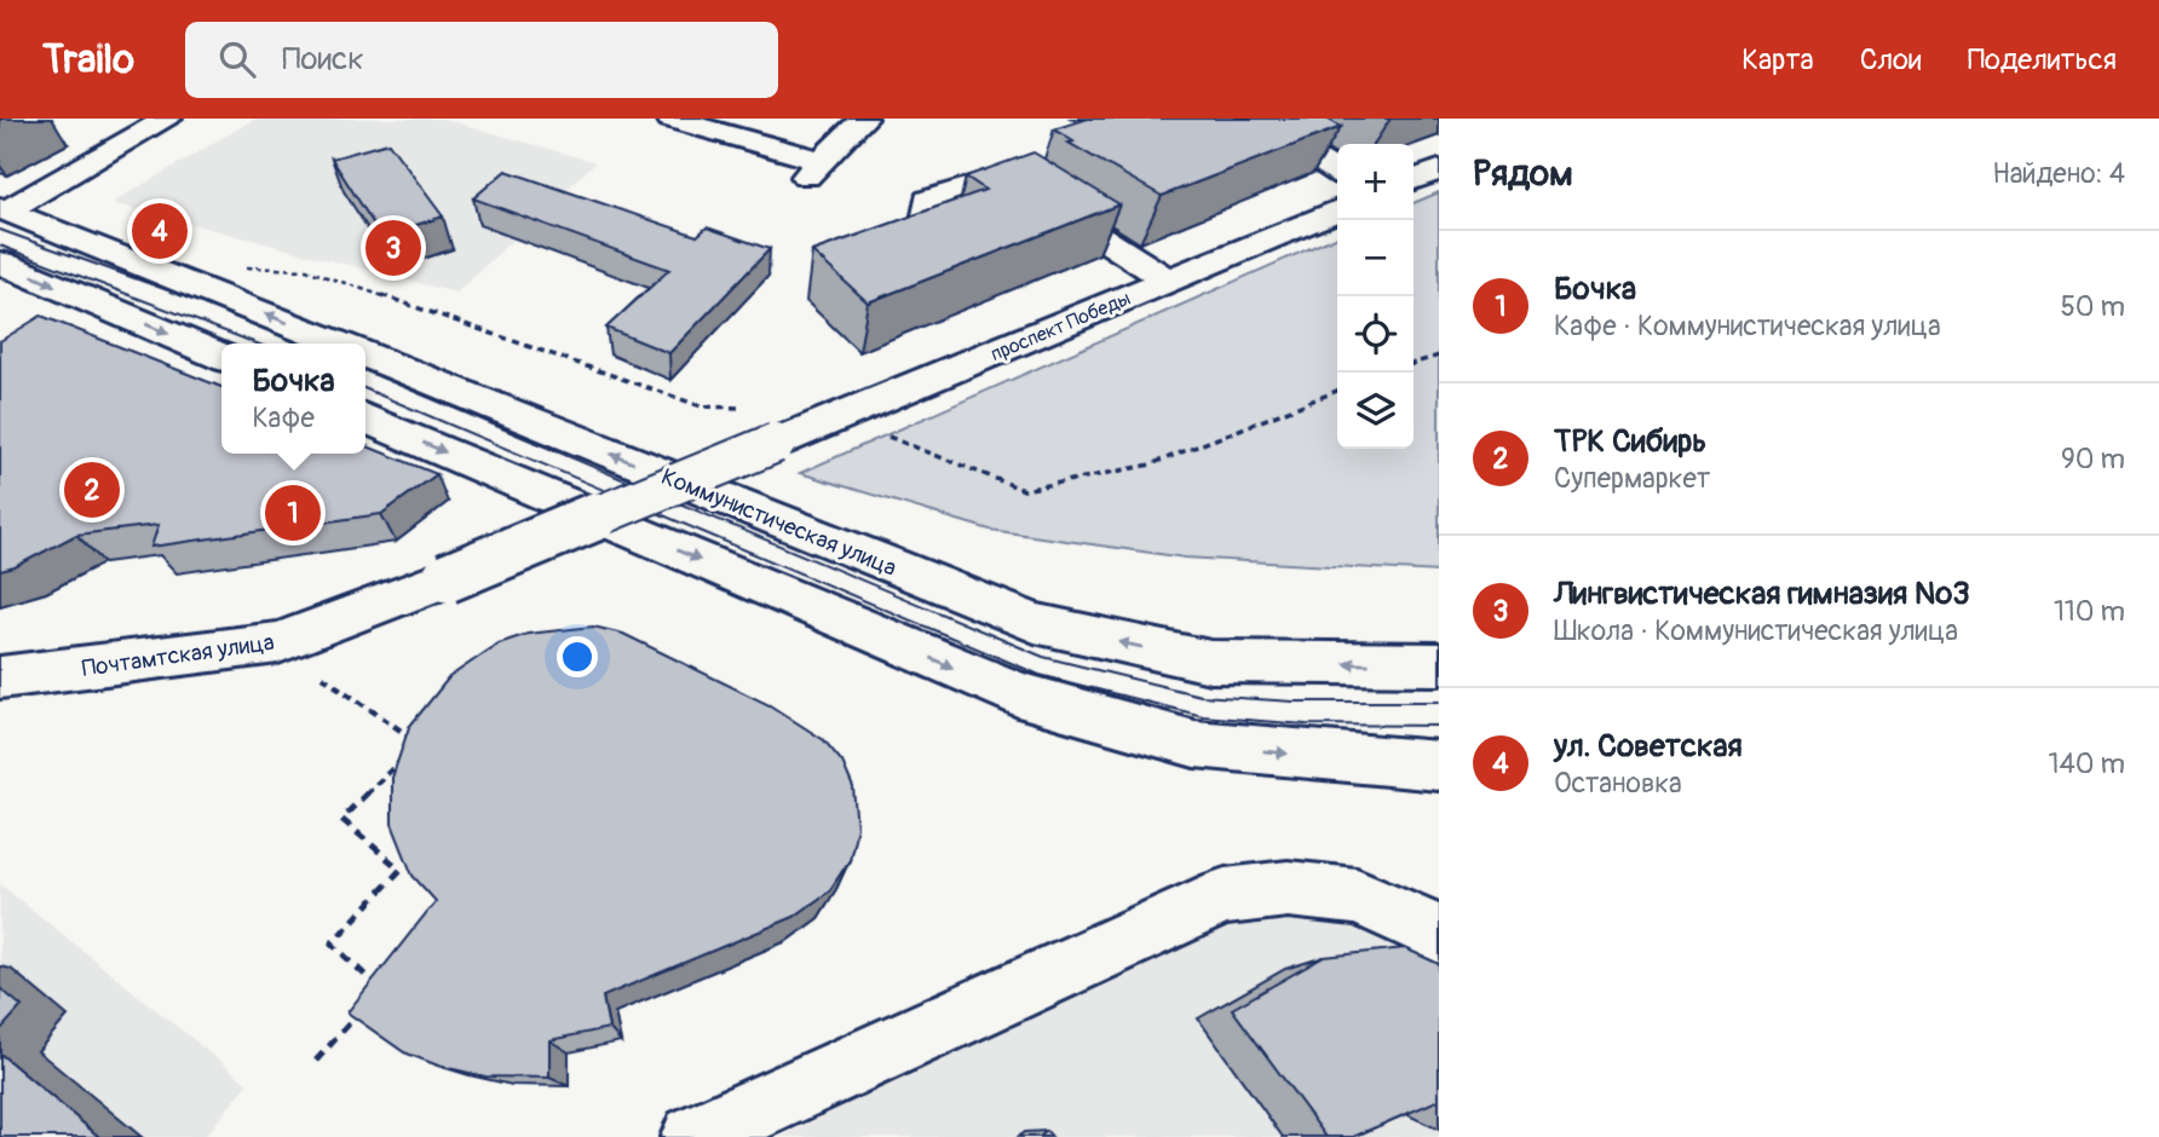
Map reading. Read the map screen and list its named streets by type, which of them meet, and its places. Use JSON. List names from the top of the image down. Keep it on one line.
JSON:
{"streets":{"main road":["проспект Победы","Коммунистическая улица","Почтамтская улица"]},"crossings":[["проспект Победы","Почтамтская улица"]],"page":{"header":"Trailo","search":"Поиск","nav":["Карта","Слои","Поделиться"],"heading":["Рядом","Найдено: 4"],"map_buttons":["+","−"],"pins":["4","3","2","1"],"list":[{"mark":"1","name":"Бочка","note":"Кафе · Коммунистическая улица","value":"50 m"},{"mark":"2","name":"ТРК Сибирь","note":"Супермаркет","value":"90 m"},{"mark":"3","name":"Лингвистическая гимназия №3","note":"Школа · Коммунистическая улица","value":"110 m"},{"mark":"4","name":"ул. Советская","note":"Остановка","value":"140 m"}],"popup":["Бочка","Кафе"]}}
